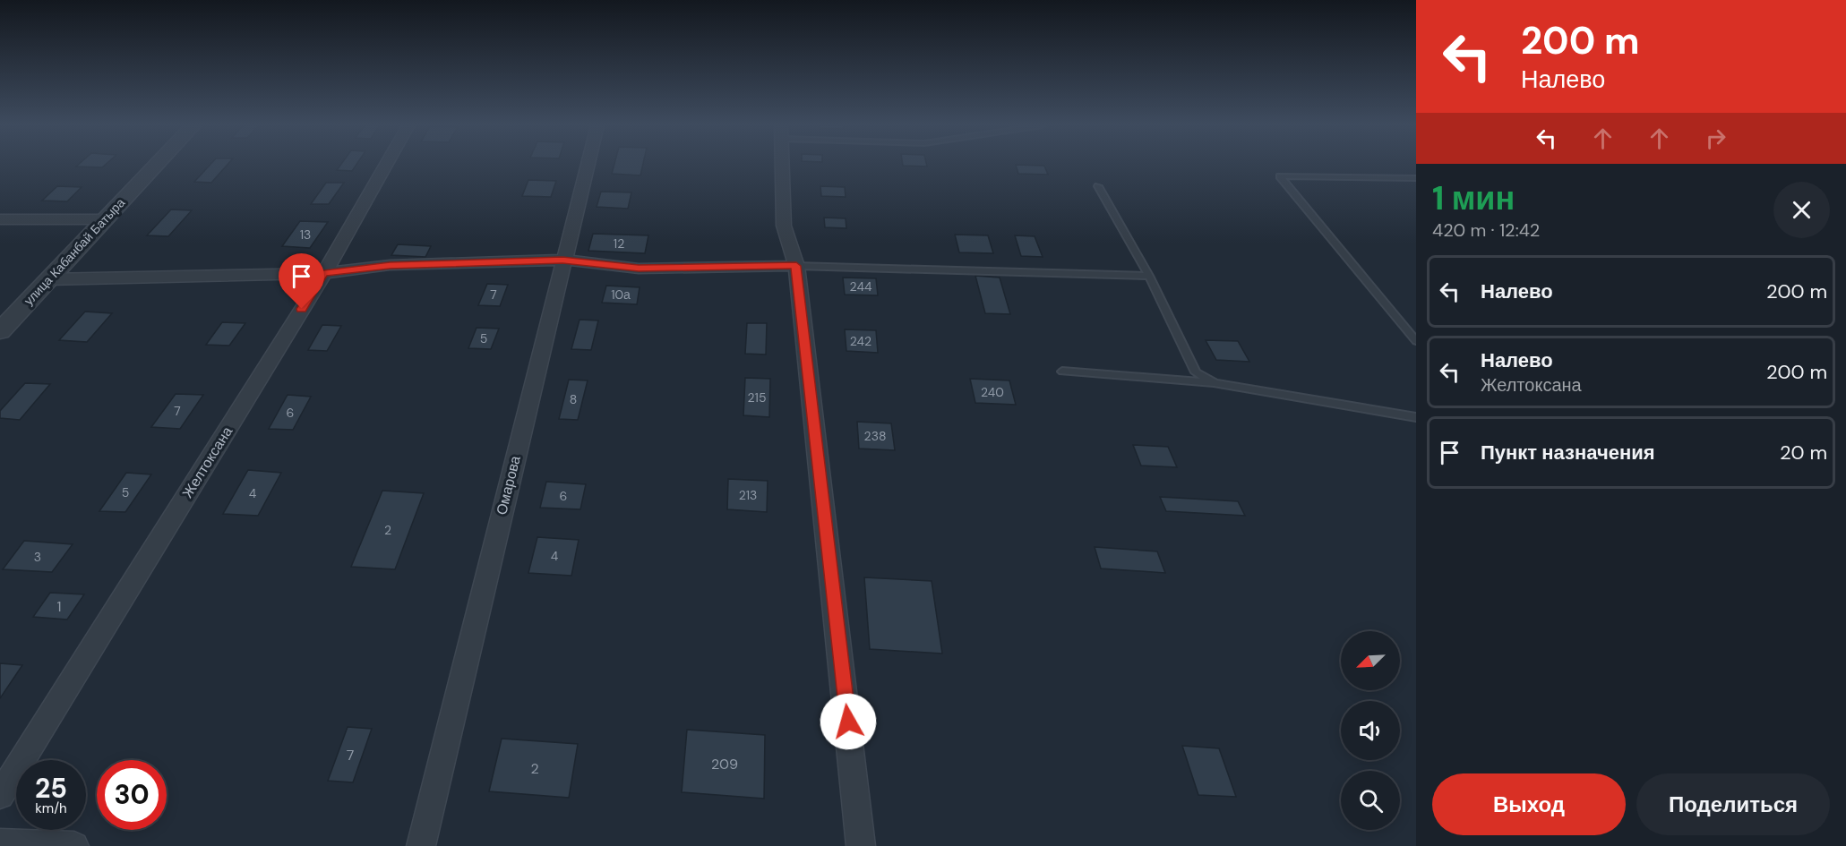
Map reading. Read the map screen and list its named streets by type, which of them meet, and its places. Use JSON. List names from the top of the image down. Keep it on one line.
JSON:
{"streets":{"street":["улица Кабанбай Батыра","Желтоксана","Омарова"]},"house_numbers":["13","12","244","7","10а","5","242","240","215","8","7","6","238","5","4","213","6","2","4","3","1","7","209","2"],"north":"bottom left","page":{"turn":["200 m","Налево"],"heading":["1 мин","420 m · 12:42"],"list":[{"name":"Налево","value":"200 m"},{"name":"Налево","note":"Желтоксана","value":"200 m"},{"name":"Пункт назначения","value":"20 m"}],"speed":"25 km/h","limit":"30","buttons":["Выход","Поделиться"]}}
